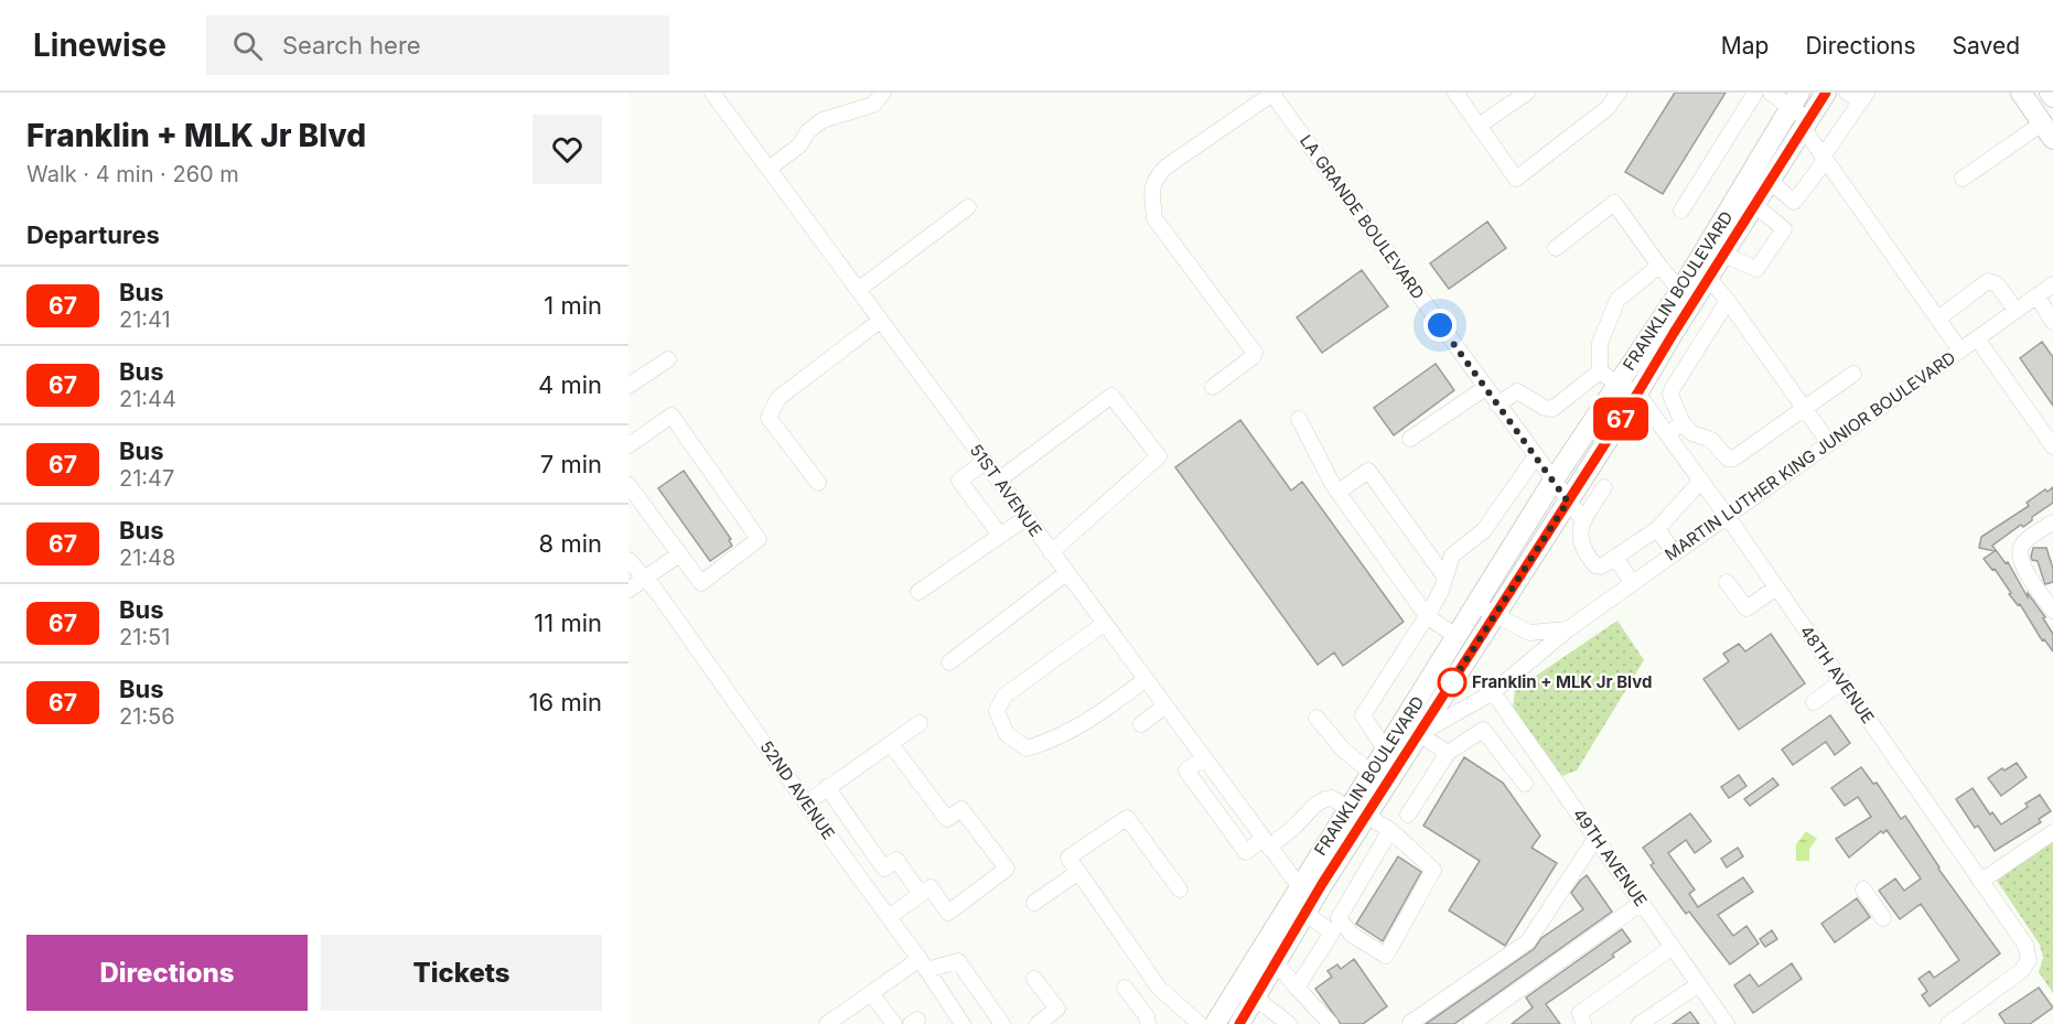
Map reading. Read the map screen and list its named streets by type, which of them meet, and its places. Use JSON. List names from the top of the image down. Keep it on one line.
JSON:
{"streets":{"main road":["FRANKLIN BOULEVARD"],"street":["LA GRANDE BOULEVARD","MARTIN LUTHER KING JUNIOR BOULEVARD","51ST AVENUE","48TH AVENUE","52ND AVENUE","49TH AVENUE"]},"crossings":[["LA GRANDE BOULEVARD","FRANKLIN BOULEVARD"],["FRANKLIN BOULEVARD","MARTIN LUTHER KING JUNIOR BOULEVARD"],["FRANKLIN BOULEVARD","51ST AVENUE"],["FRANKLIN BOULEVARD","48TH AVENUE"],["MARTIN LUTHER KING JUNIOR BOULEVARD","48TH AVENUE"],["MARTIN LUTHER KING JUNIOR BOULEVARD","49TH AVENUE"]],"places":["Franklin + MLK Jr Blvd"],"lines":["bus line 67"],"page":{"header":"Linewise","search":"Search here","nav":["Map","Directions","Saved"],"heading":[["Franklin + MLK Jr Blvd","Walk · 4 min · 260 m"],"Departures"],"on_map":"67","list":[{"mark":"67","name":"Bus","note":"21:41","value":"1 min"},{"mark":"67","name":"Bus","note":"21:44","value":"4 min"},{"mark":"67","name":"Bus","note":"21:47","value":"7 min"},{"mark":"67","name":"Bus","note":"21:48","value":"8 min"},{"mark":"67","name":"Bus","note":"21:51","value":"11 min"},{"mark":"67","name":"Bus","note":"21:56","value":"16 min"}],"buttons":["Directions","Tickets"]}}
